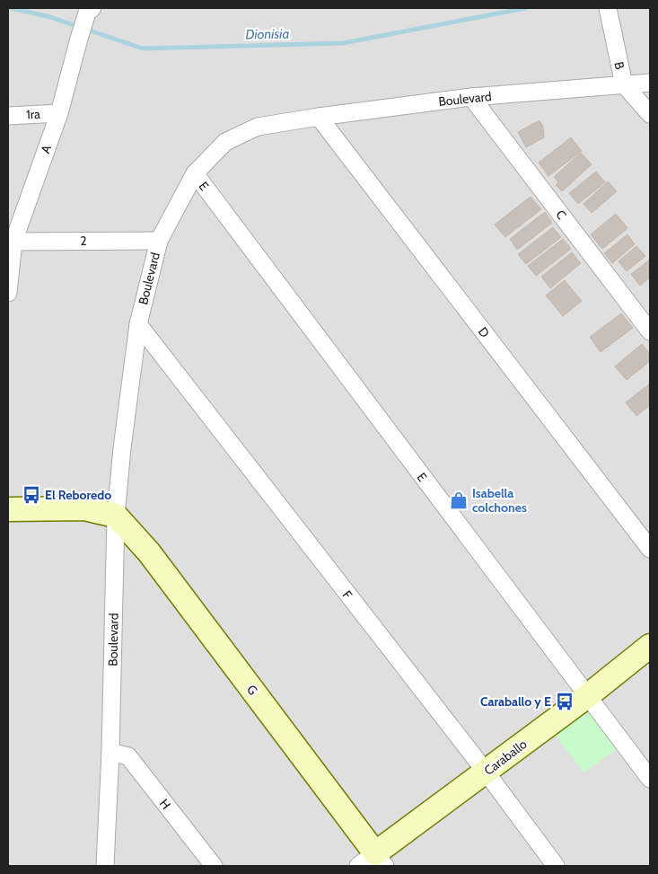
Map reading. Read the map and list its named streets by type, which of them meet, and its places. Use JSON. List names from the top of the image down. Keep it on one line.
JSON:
{"streets":{"street":["B","Boulevard","1ra","A","E","C","2","D","F","G","Caraballo","H"]},"crossings":[["B","Boulevard"],["Boulevard","E"],["Boulevard","C"],["Boulevard","2"],["Boulevard","D"],["Boulevard","F"],["Boulevard","G"],["Boulevard","H"],["1ra","A"],["A","2"],["E","Caraballo"],["F","Caraballo"],["G","Caraballo"]],"water":["Dionisia"],"places":{"bus stop":["El Reboredo","Caraballo y E"],"shop":["Isabella colchones"]}}
